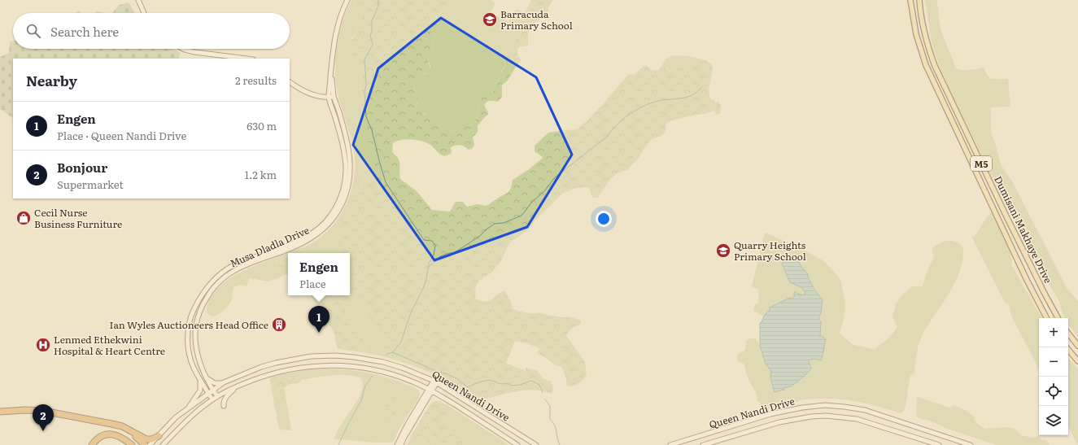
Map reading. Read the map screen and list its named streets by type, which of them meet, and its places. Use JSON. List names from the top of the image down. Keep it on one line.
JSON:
{"streets":{"main road":["M5","Dumisani Makhaye Drive","Musa Dladla Drive","Queen Nandi Drive"]},"crossings":[["Musa Dladla Drive","Queen Nandi Drive"]],"places":{"school or university":["Barracuda Primary School","Quarry Heights Primary School"],"shop":["Cecil Nurse Business Furniture"],"building":["Ian Wyles Auctioneers Head Office"],"hospital":["Lenmed Ethekwini Hospital & Heart Centre"]},"page":{"search":"Search here","heading":["Nearby","2 results"],"list":[{"mark":"1","name":"Engen","note":"Place · Queen Nandi Drive","value":"630 m"},{"mark":"2","name":"Bonjour","note":"Supermarket","value":"1.2 km"}],"popup":["Engen","Place"],"pins":["1","2"],"map_buttons":["+","−"]}}
